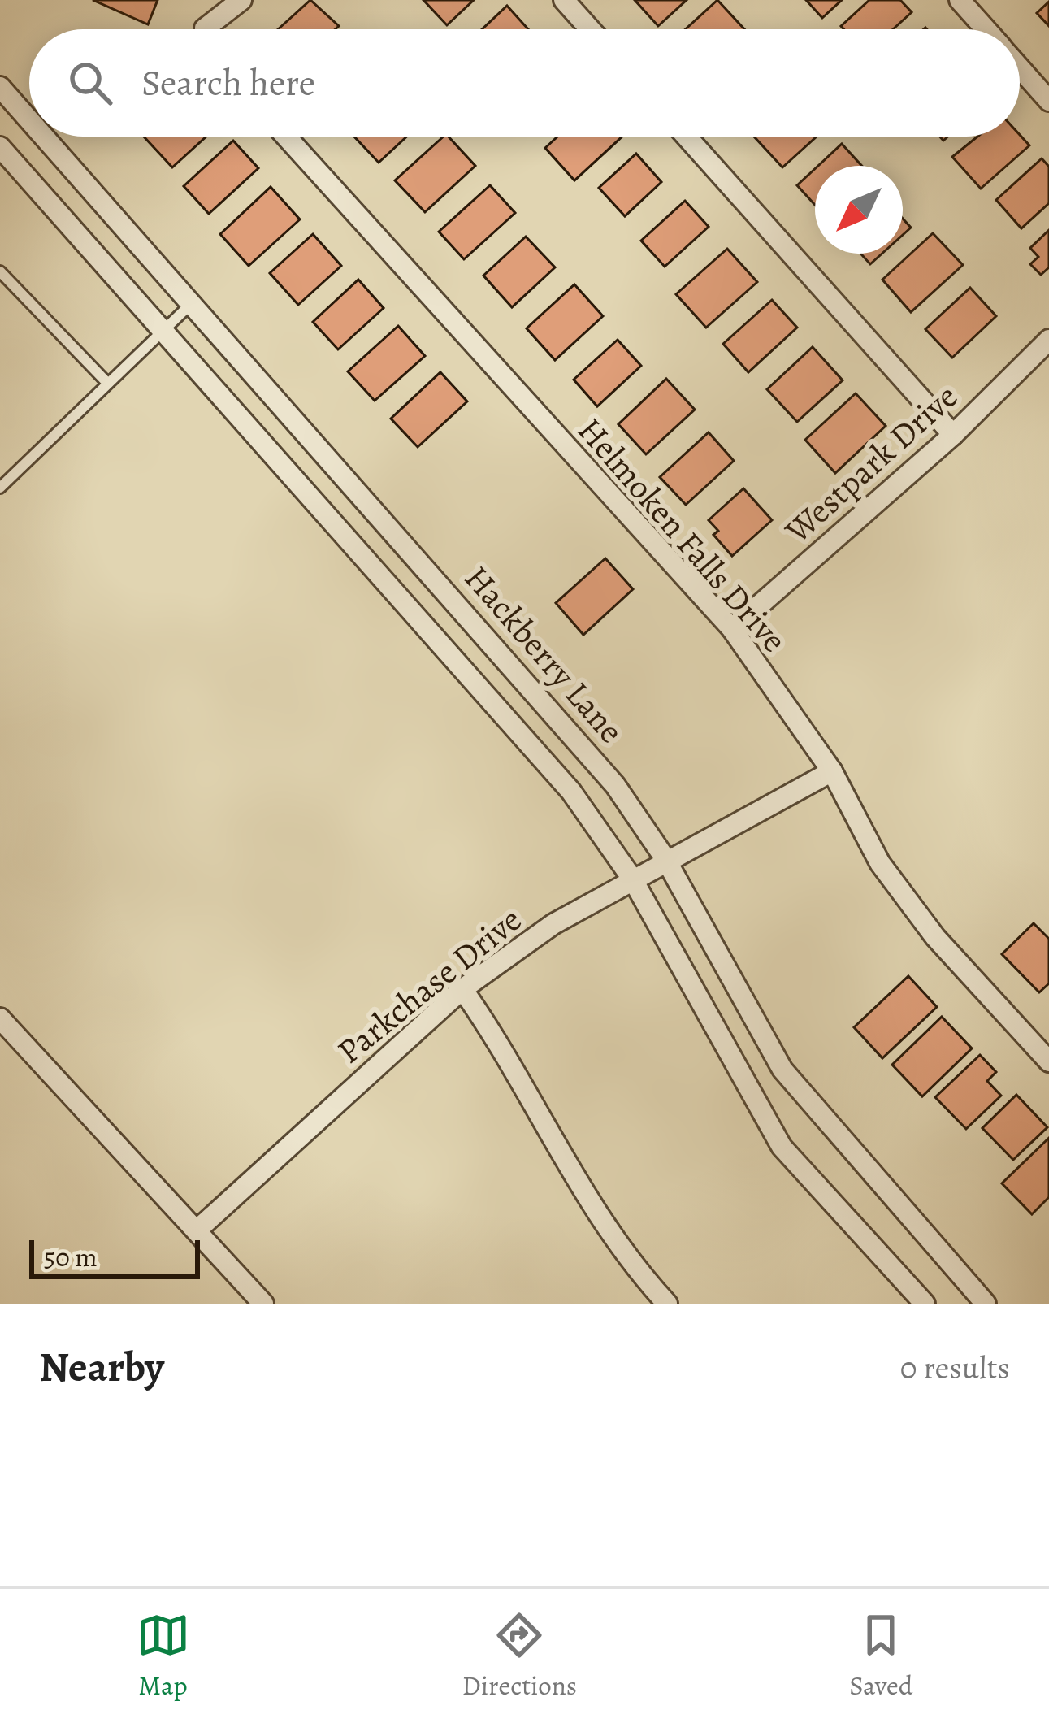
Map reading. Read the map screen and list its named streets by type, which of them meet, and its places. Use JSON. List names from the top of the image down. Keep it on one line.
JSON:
{"streets":{"street":["Westpark Drive","Helmoken Falls Drive","Hackberry Lane","Parkchase Drive"]},"crossings":[["Westpark Drive","Helmoken Falls Drive"],["Helmoken Falls Drive","Parkchase Drive"],["Hackberry Lane","Parkchase Drive"]],"scale_bar":"50 m","north":"bottom left","page":{"search":"Search here","scale":"50 m","heading":["Nearby","0 results"],"nav":["Map","Directions","Saved"]}}
